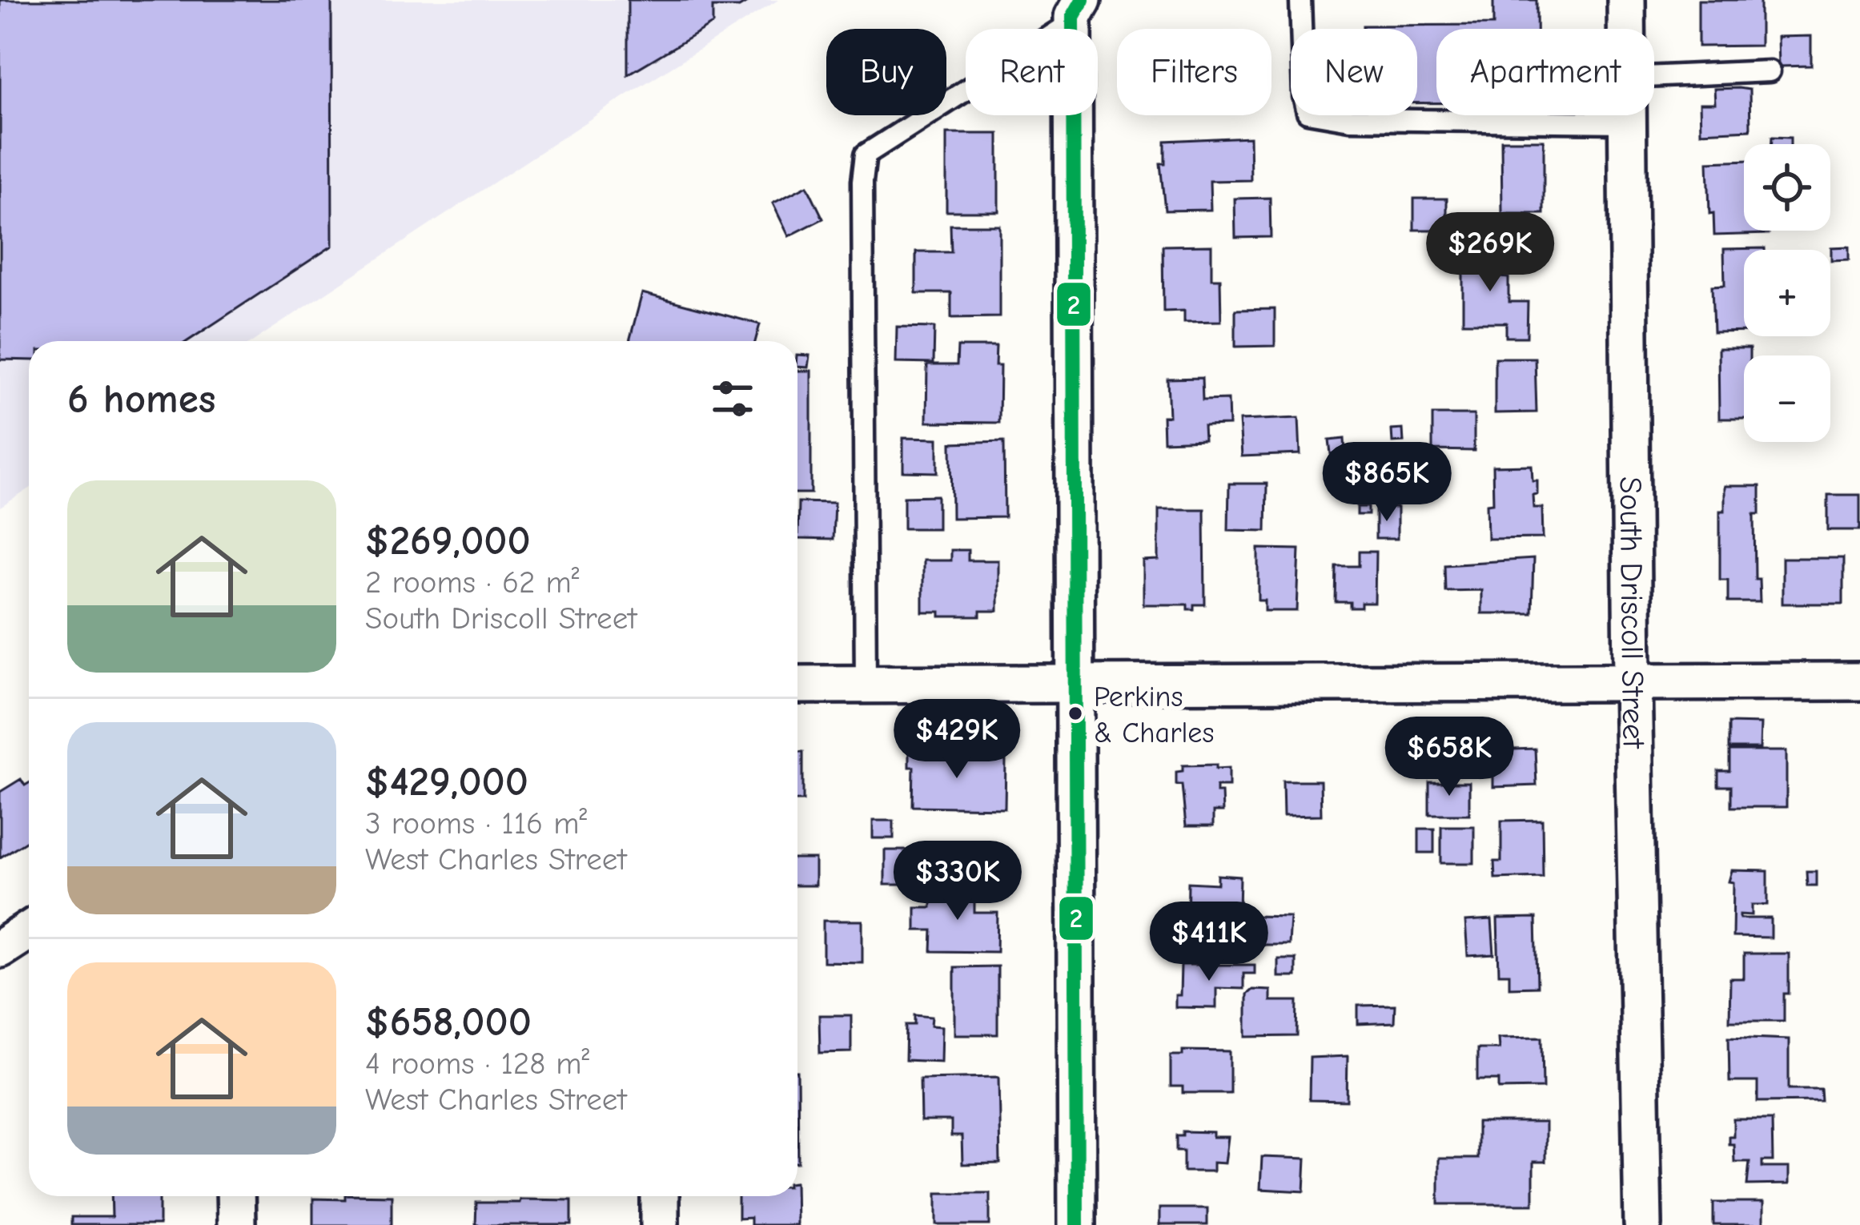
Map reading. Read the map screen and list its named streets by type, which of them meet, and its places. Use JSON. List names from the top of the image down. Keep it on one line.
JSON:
{"streets":{"street":["South Driscoll Street"]},"places":["Perkins & Charles"],"lines":["transit line 2"],"page":{"chip":["Buy","Rent","Filters","New","Apartment"],"map_buttons":["+","−"],"price":["$269K","$865K","$429K","$658K","$330K","$411K"],"heading":"6 homes","list":[{"name":"$269,000","note":"2 rooms · 62 m² · South Driscoll Street"},{"name":"$429,000","note":"3 rooms · 116 m² · West Charles Street"},{"name":"$658,000","note":"4 rooms · 128 m² · West Charles Street"}]}}
